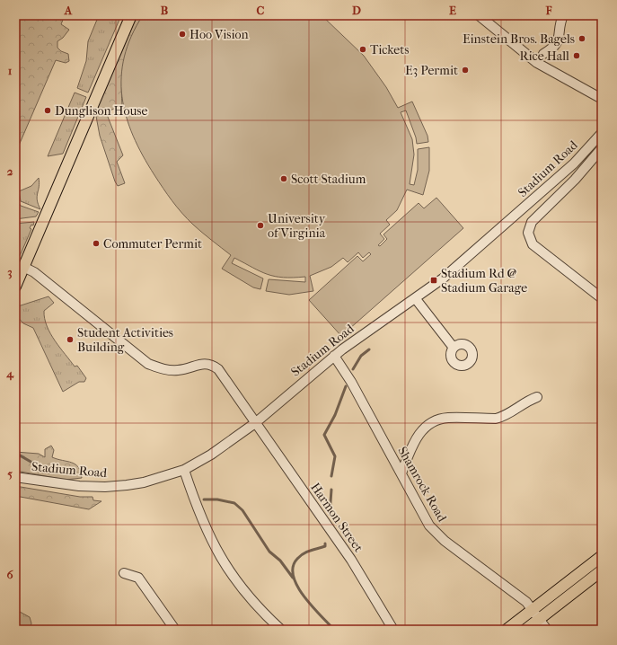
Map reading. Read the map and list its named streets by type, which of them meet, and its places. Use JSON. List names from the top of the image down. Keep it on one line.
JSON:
{"streets":{"street":["Stadium Road","Shamrock Road","Harmon Street"]},"crossings":[["Stadium Road","Shamrock Road"],["Stadium Road","Harmon Street"]],"places":{"other":["Hoo Vision","Einstein Bros. Bagels","Tickets","Rice Hall","E3 Permit","Dunglison House","Scott Stadium","University of Virginia","Commuter Permit","Student Activities Building"],"transit":["Stadium Rd @ Stadium Garage"]},"grid":{"columns":["A","B","C","D","E","F"],"rows":["1","2","3","4","5","6"]}}
